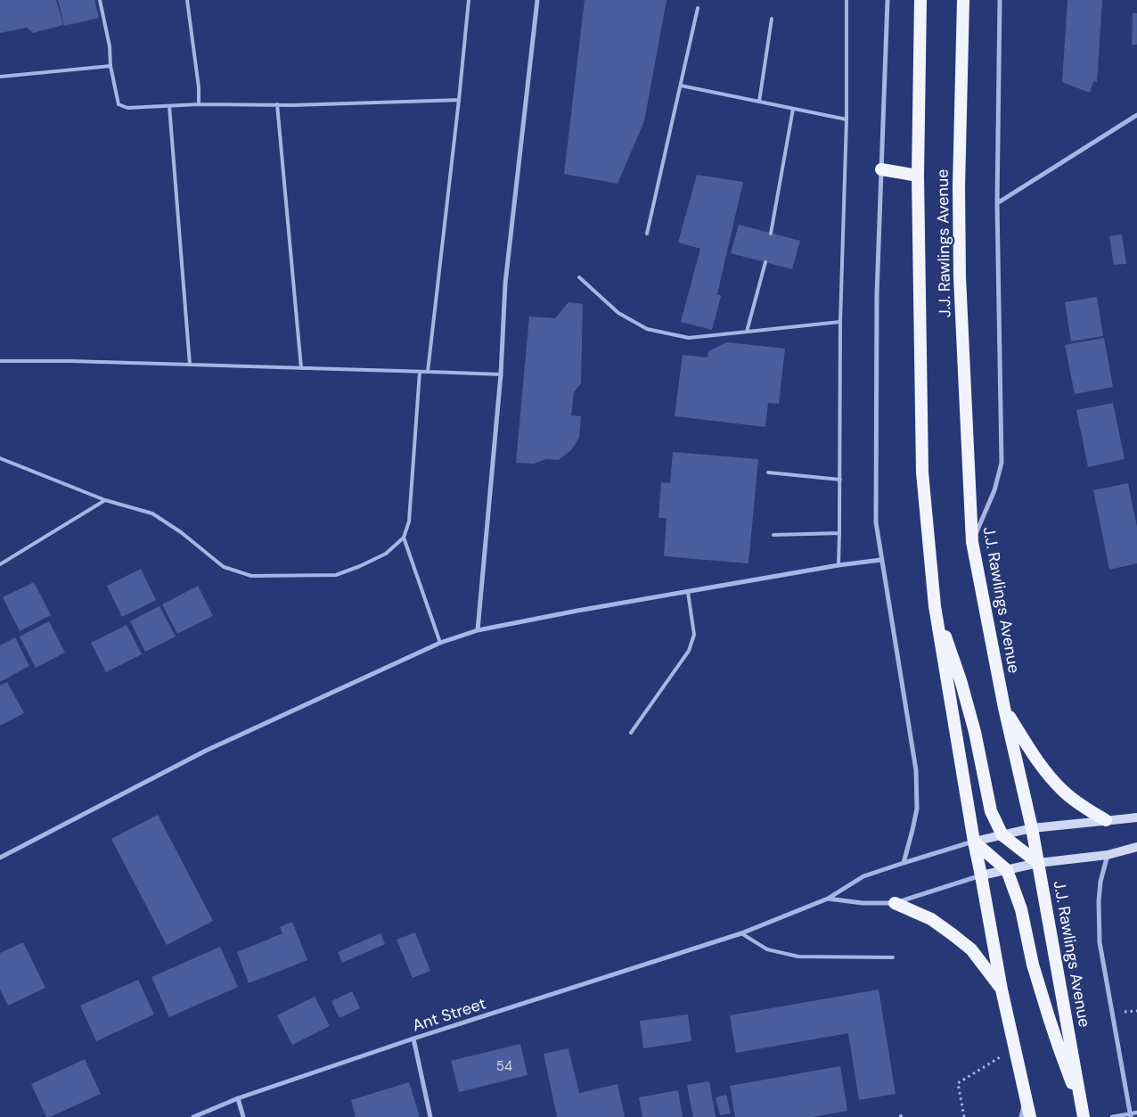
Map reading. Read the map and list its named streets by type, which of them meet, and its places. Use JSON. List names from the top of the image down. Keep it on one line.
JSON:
{"streets":{"highway":["J.J. Rawlings Avenue"],"street":["Ant Street"]},"crossings":[["J.J. Rawlings Avenue","Ant Street"]],"house_numbers":["54"]}
